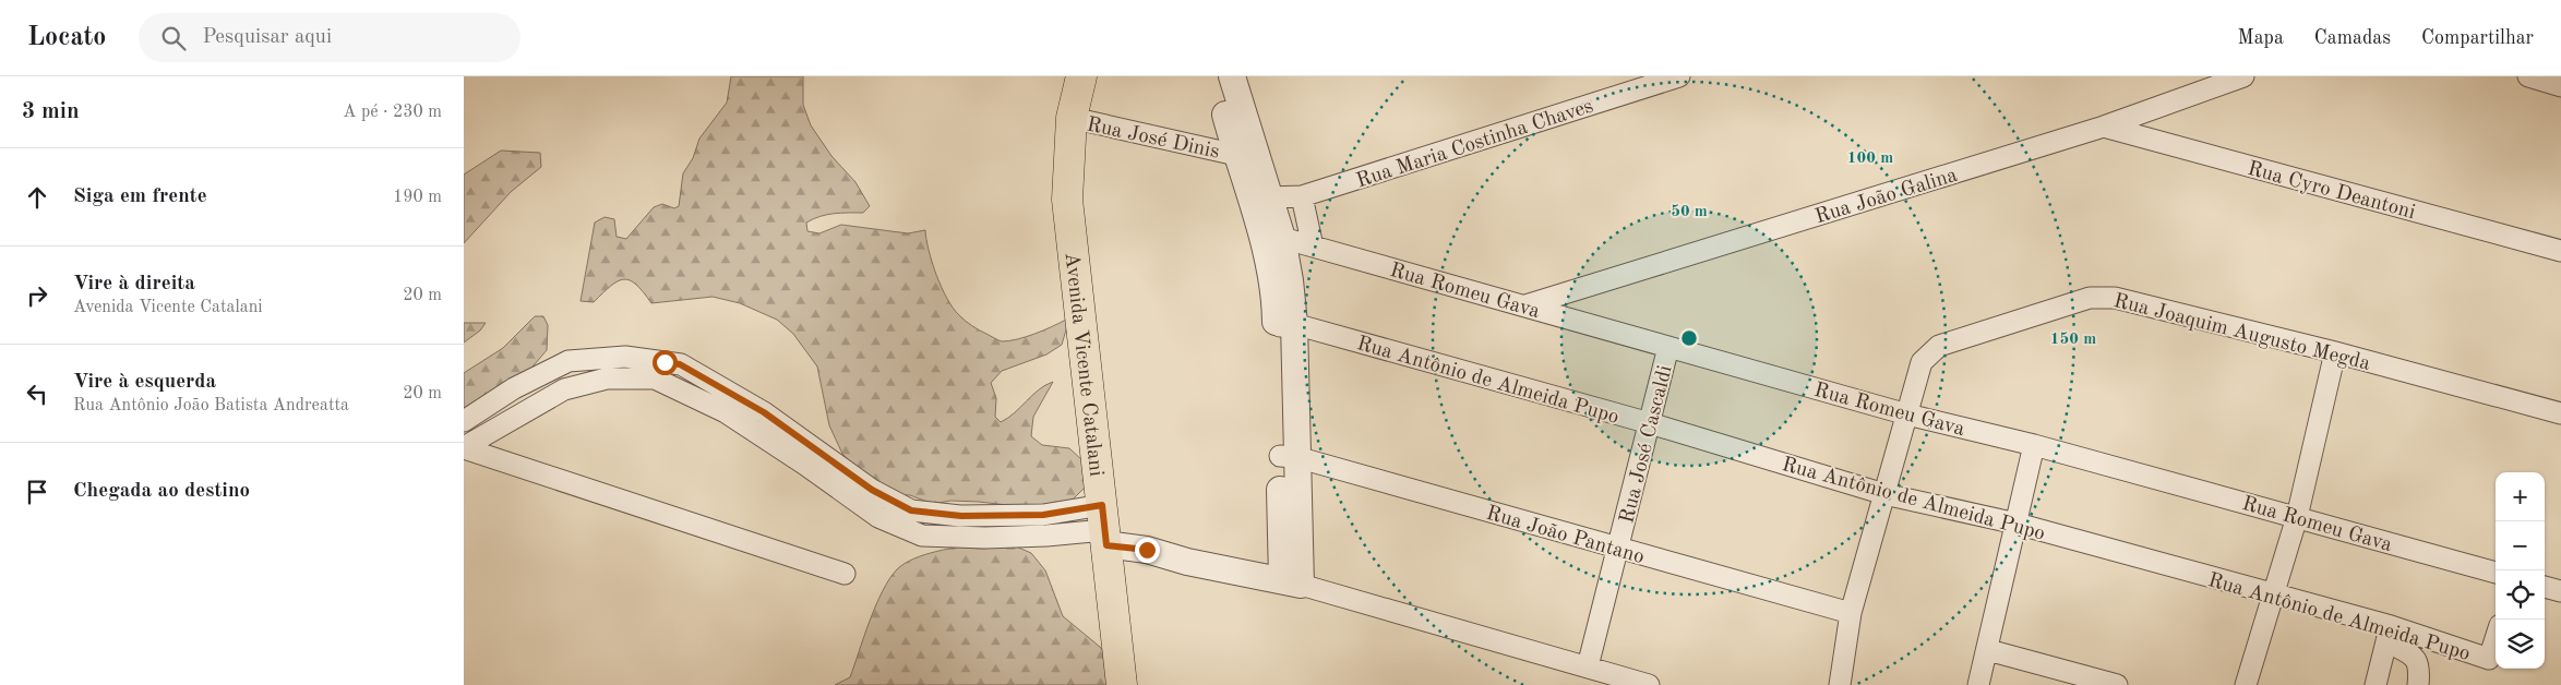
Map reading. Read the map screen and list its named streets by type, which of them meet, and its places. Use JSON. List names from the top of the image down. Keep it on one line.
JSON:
{"streets":{"main road":["Avenida Vicente Catalani"],"street":["Rua José Dinis","Rua Maria Costinha Chaves","Rua Cyro Deantoni","Rua João Galina","Rua Romeu Gava","Rua Joaquim Augusto Megda","Rua Antônio de Almeida Pupo","Rua José Cascaldi","Rua João Pantano"]},"crossings":[["Rua José Dinis","Avenida Vicente Catalani"],["Rua Cyro Deantoni","Rua João Galina"],["Rua João Galina","Rua Romeu Gava"],["Rua Romeu Gava","Rua Joaquim Augusto Megda"],["Rua Romeu Gava","Rua José Cascaldi"],["Rua Joaquim Augusto Megda","Rua Antônio de Almeida Pupo"],["Rua Joaquim Augusto Megda","Rua João Pantano"],["Rua Antônio de Almeida Pupo","Rua José Cascaldi"],["Rua José Cascaldi","Rua João Pantano"]],"page":{"header":"Locato","search":"Pesquisar aqui","nav":["Mapa","Camadas","Compartilhar"],"heading":["3 min","A pé · 230 m"],"list":[["Siga em frente","190 m"],["Vire à direita","Avenida Vicente Catalani","20 m"],["Vire à esquerda","Rua Antônio João Batista Andreatta","20 m"],"Chegada ao destino"],"map_buttons":["+","−"]},"rings":["100 m","50 m","150 m"]}
